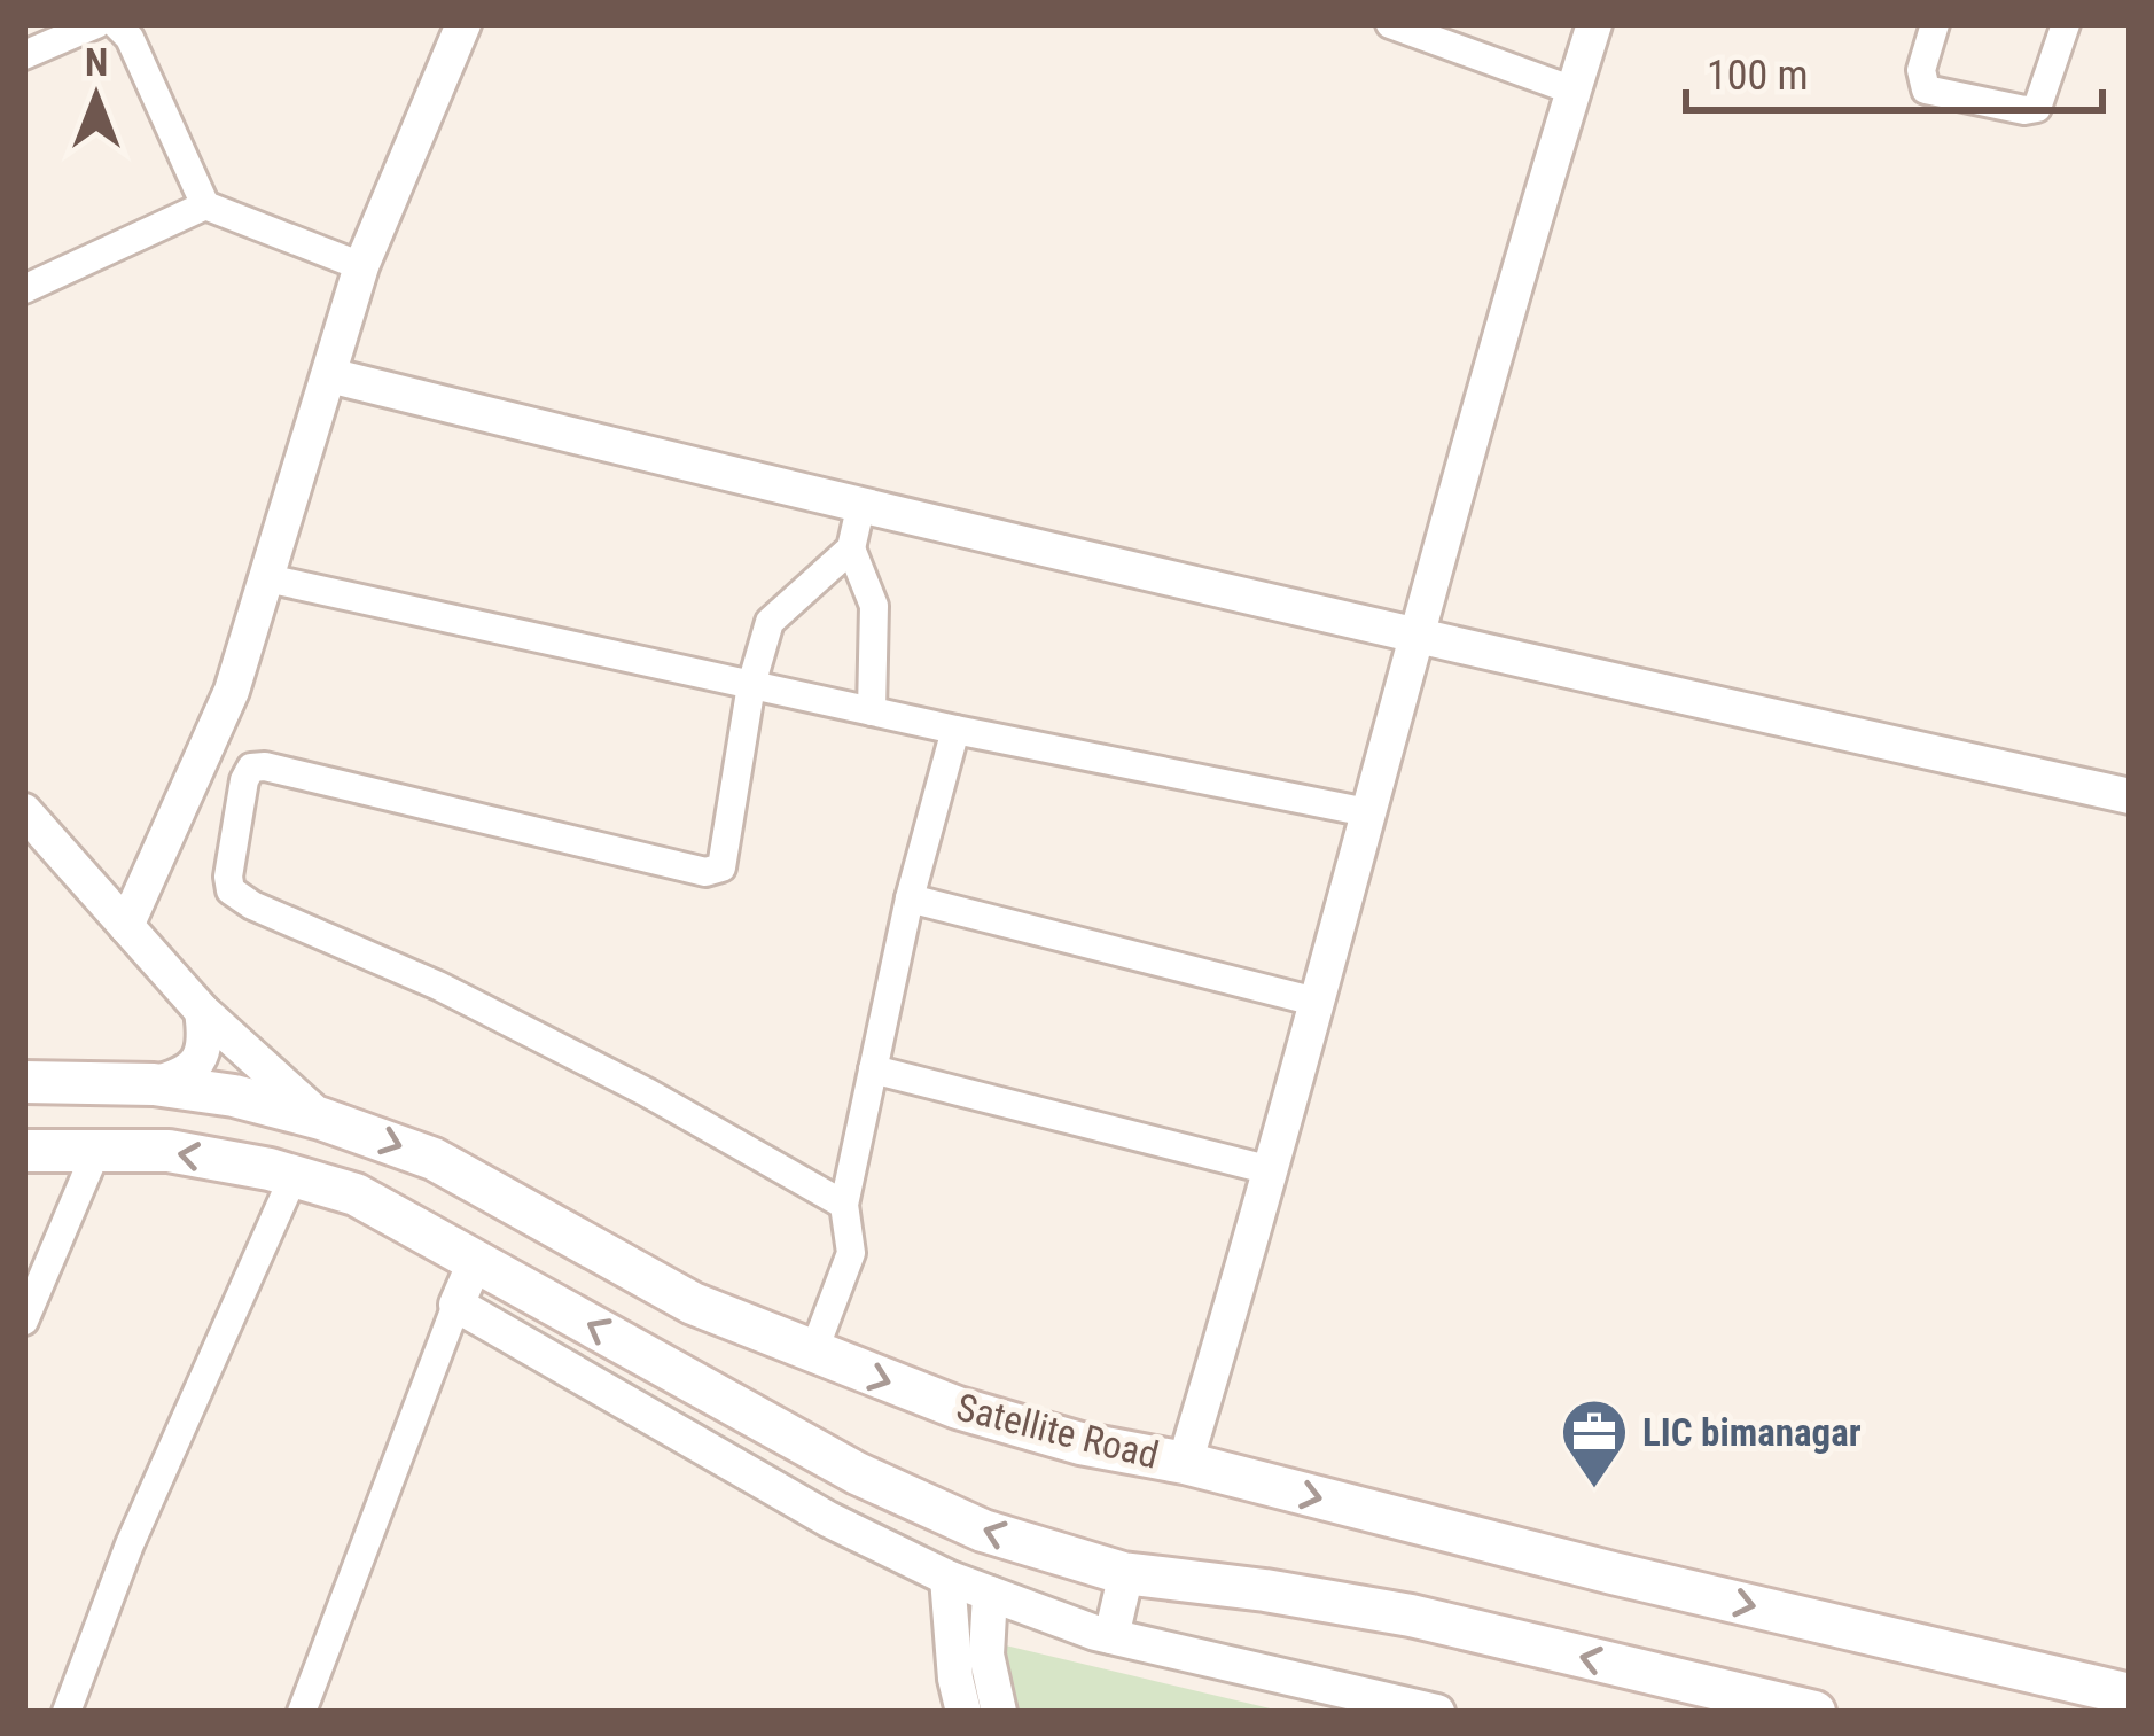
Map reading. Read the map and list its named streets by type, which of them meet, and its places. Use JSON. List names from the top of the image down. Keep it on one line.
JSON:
{"streets":{"main road":["Satellite Road"]},"places":{"office":["LIC bimanagar"]},"scale_bar":"100 m","north":"top"}
